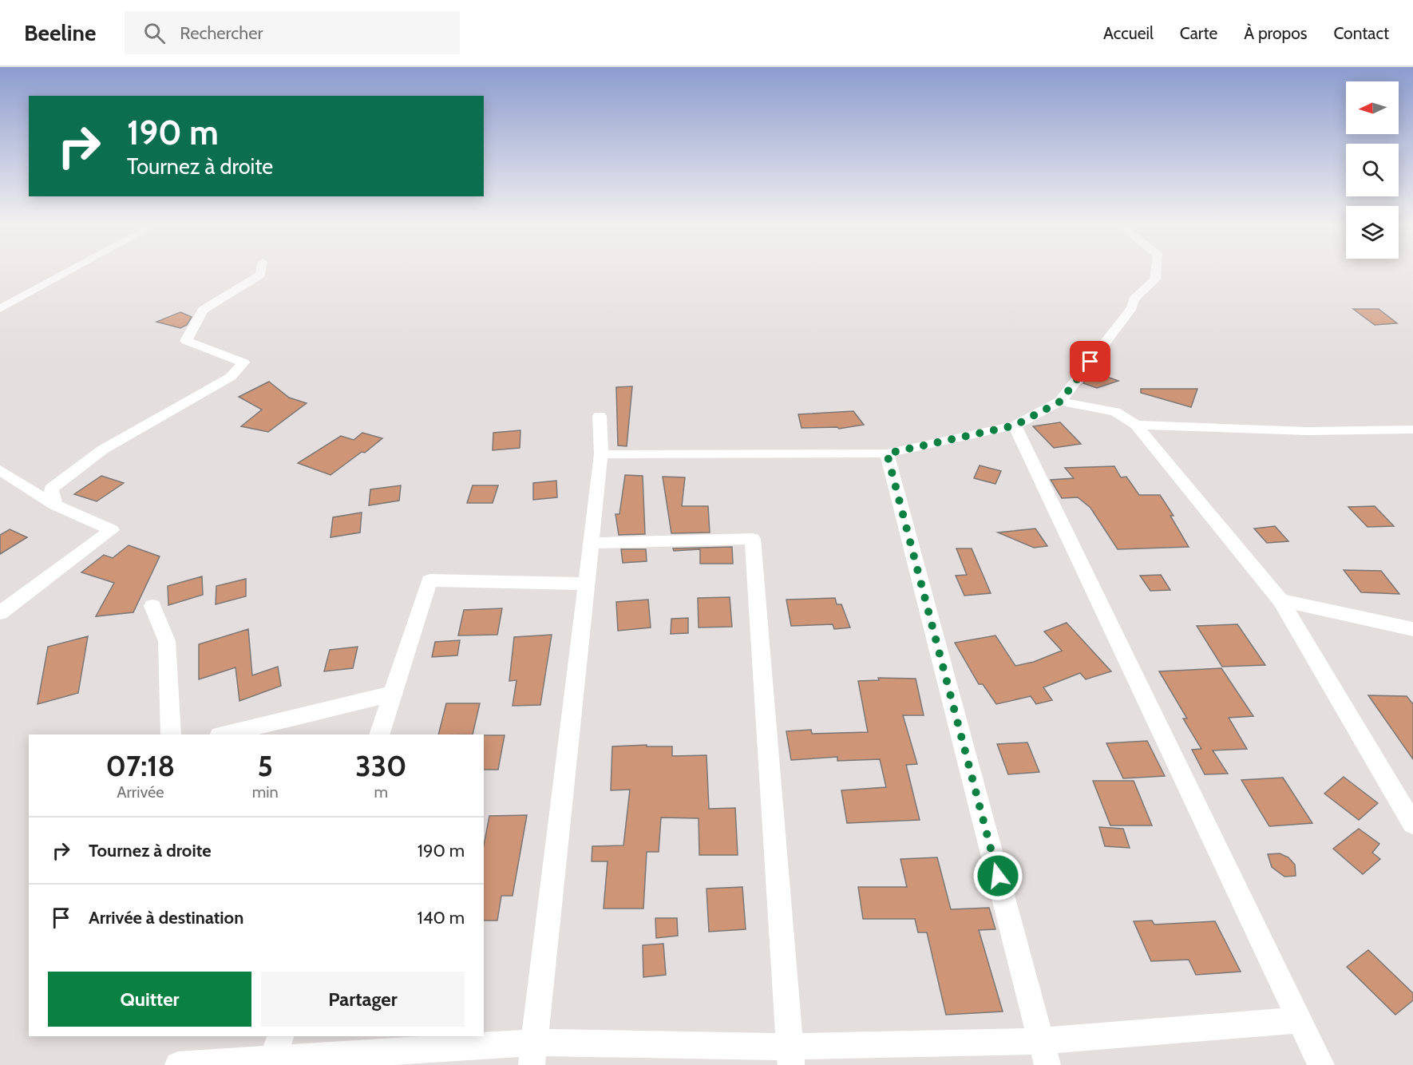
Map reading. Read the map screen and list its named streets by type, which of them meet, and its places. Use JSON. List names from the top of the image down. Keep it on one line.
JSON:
{"north":"left","page":{"header":"Beeline","search":"Rechercher","nav":["Accueil","Carte","À propos","Contact"],"turn":["190 m","Tournez à droite"],"eta":["07:18","Arrivée","5","min","330","m"],"list":[{"name":"Tournez à droite","value":"190 m"},{"name":"Arrivée à destination","value":"140 m"}],"buttons":["Quitter","Partager"]}}
